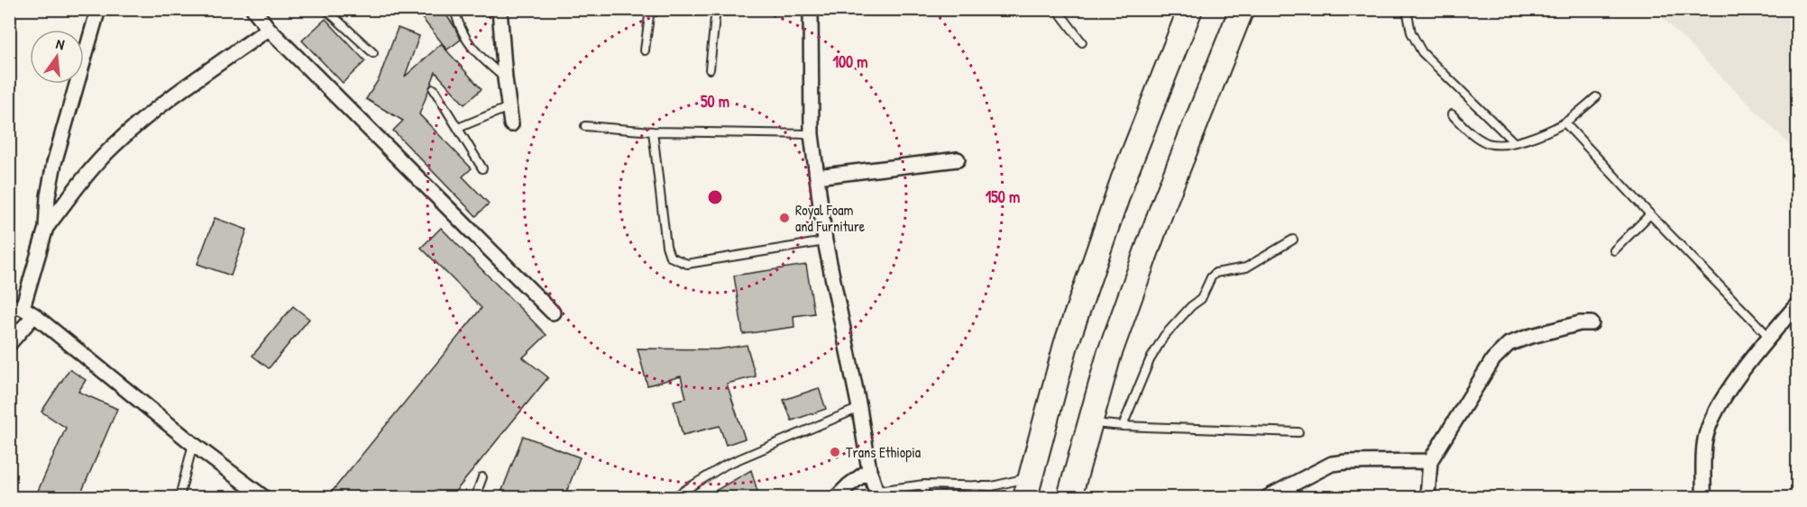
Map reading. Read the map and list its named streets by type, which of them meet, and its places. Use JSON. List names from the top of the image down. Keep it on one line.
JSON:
{"places":["Royal Foam and Furniture","Trans Ethiopia"],"north":"top","rings":["100 m","50 m","150 m"]}
